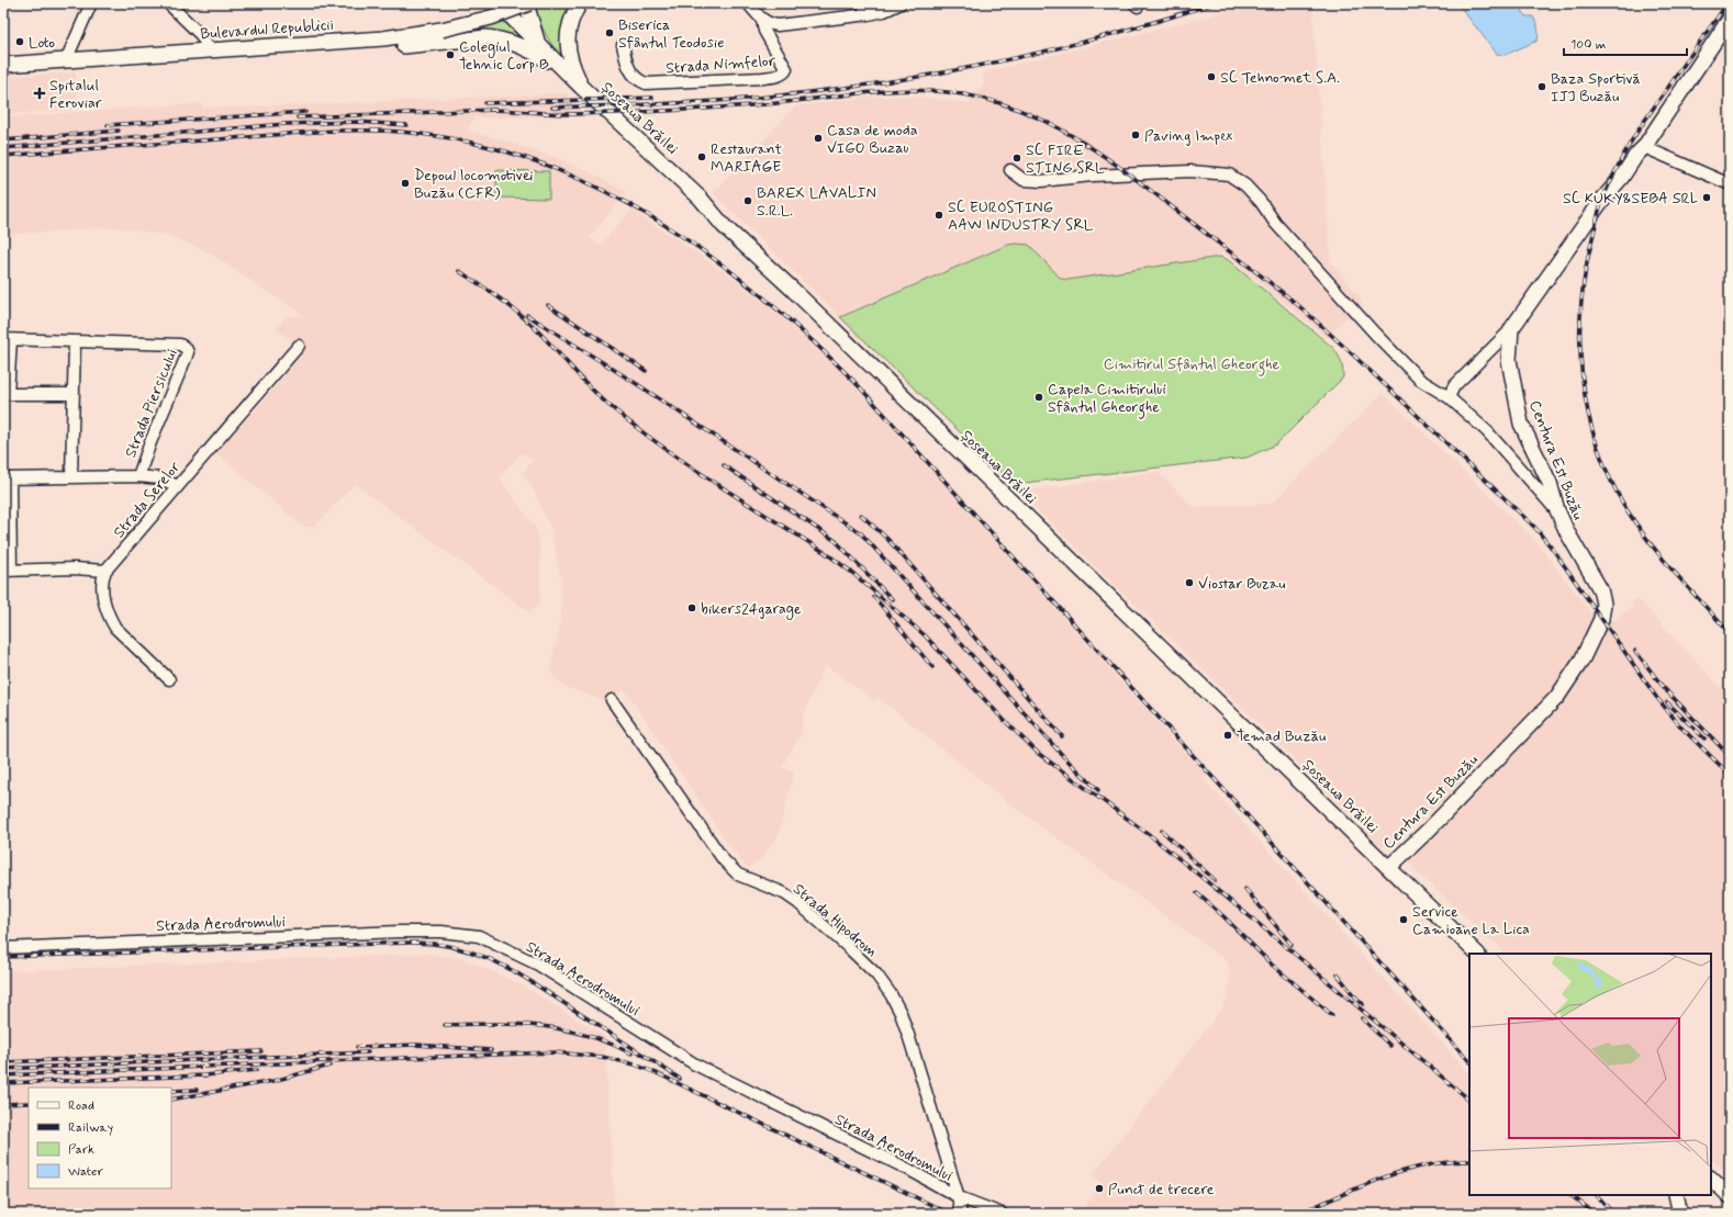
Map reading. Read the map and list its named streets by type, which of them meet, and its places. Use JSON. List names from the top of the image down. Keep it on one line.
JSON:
{"streets":{"main road":["Bulevardul Republicii","Șoseaua Brăilei","Centura Est Buzău"],"street":["Strada Nimfelor","Strada Piersicului","Strada Serelor","Strada Hipodrom","Strada Aerodromului"]},"crossings":[["Șoseaua Brăilei","Centura Est Buzău"],["Strada Piersicului","Strada Serelor"],["Strada Hipodrom","Strada Aerodromului"]],"parks":["Cimitirul Sfântul Gheorghe"],"places":{"other":["Biserica Sfântul Teodosie","Loto","Colegiul Tehnic Corp B","SC Tehnomet S.A.","Baza Sportivă IJJ Buzău","Paving Impex","Casa de moda VIGO Buzau","Restaurant MARIAGE","SC FIRE STING SRL","Depoul locomotivei Buzău (CFR)","SC KUKY&SEBA SRL","BAREX LAVALIN S.R.L.","SC EUROSTING AAW INDUSTRY SRL","Capela Cimitirului Sfântul Gheorghe","Viostar Buzau","bikers24garage","Temad Buzău","Service Camioane La Lica","Punct de trecere"],"health":["Spitalul Feroviar"]},"legend":["Road","Railway","Park","Water"],"scale_bar":"100 m"}
